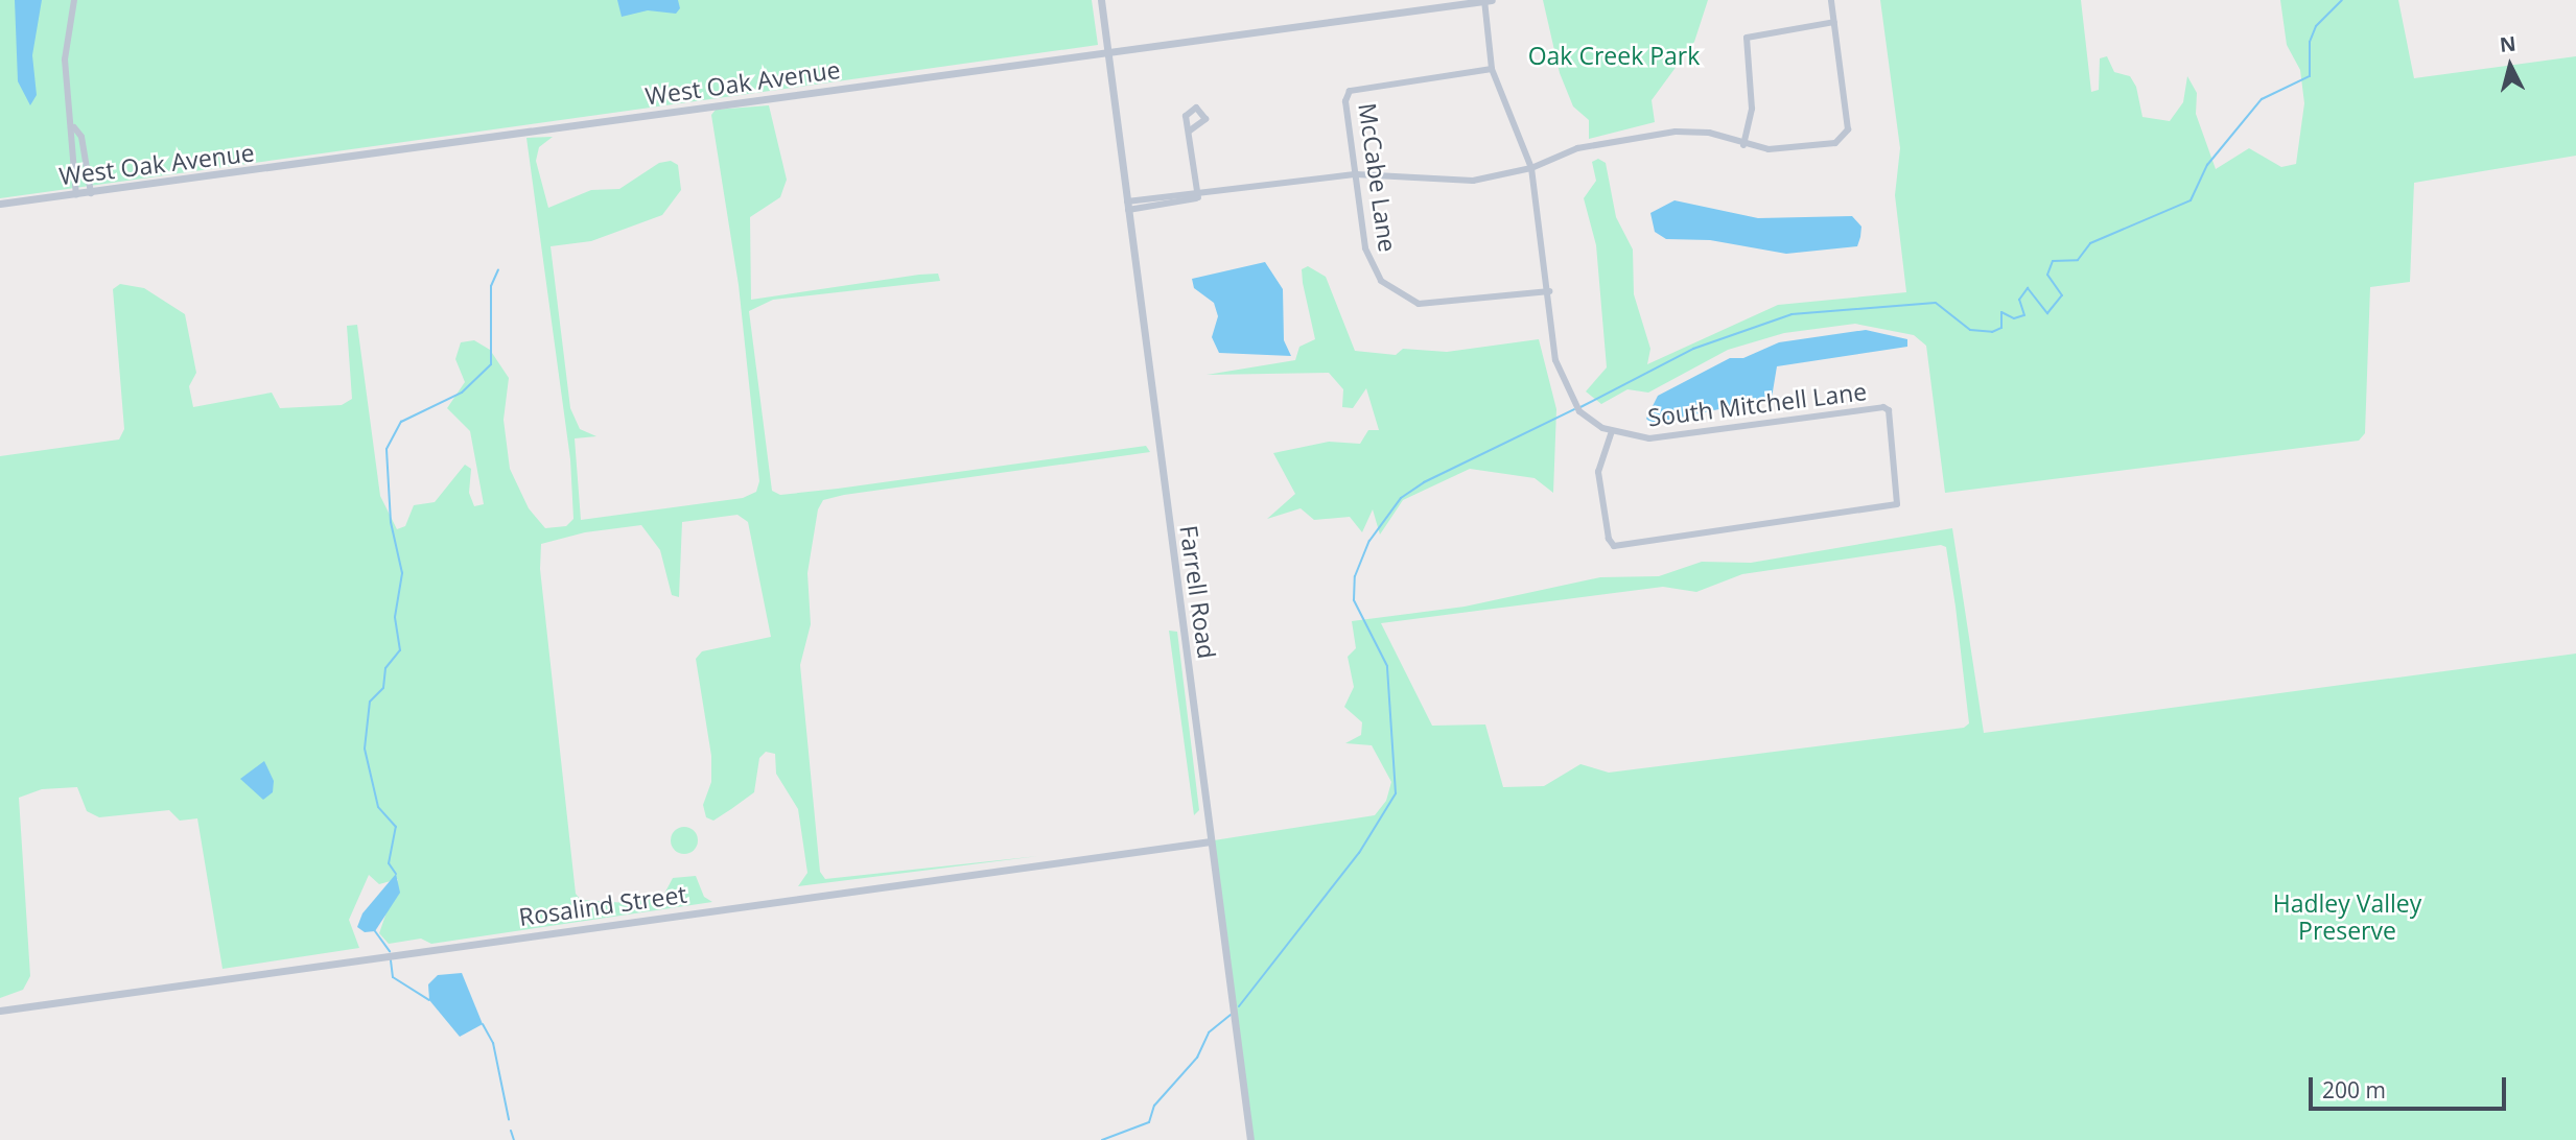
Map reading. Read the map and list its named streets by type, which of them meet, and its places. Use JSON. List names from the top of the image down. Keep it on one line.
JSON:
{"streets":{"street":["West Oak Avenue","McCabe Lane","South Mitchell Lane","Farrell Road","Rosalind Street"]},"crossings":[["West Oak Avenue","South Mitchell Lane"],["West Oak Avenue","Farrell Road"],["McCabe Lane","South Mitchell Lane"],["Farrell Road","Rosalind Street"]],"parks":["Oak Creek Park","Hadley Valley Preserve"],"scale_bar":"200 m","north":"top"}
